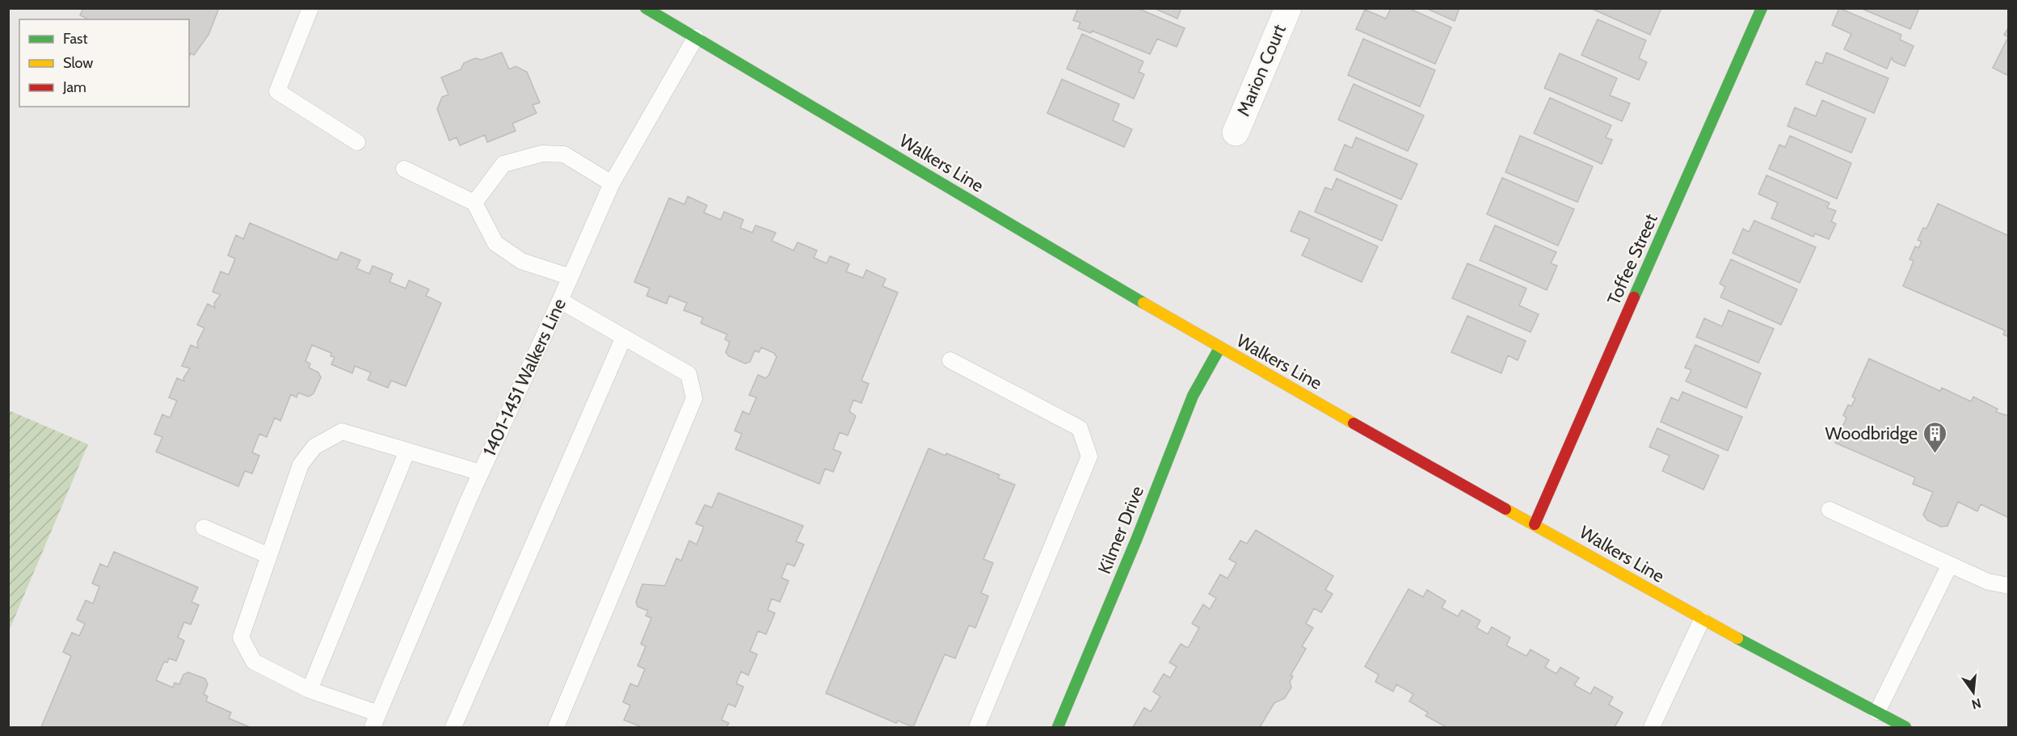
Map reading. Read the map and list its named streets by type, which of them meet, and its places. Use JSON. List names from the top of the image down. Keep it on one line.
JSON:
{"streets":{"main road":["Walkers Line","Toffee Street","Kilmer Drive"],"street":["Marion Court"],"lane":["1401-1451 Walkers Line"]},"crossings":[["Walkers Line","Toffee Street"],["Walkers Line","1401-1451 Walkers Line"],["Walkers Line","Kilmer Drive"]],"places":{"building":["Woodbridge"]},"legend":["Fast","Slow","Jam"],"north":"bottom"}
